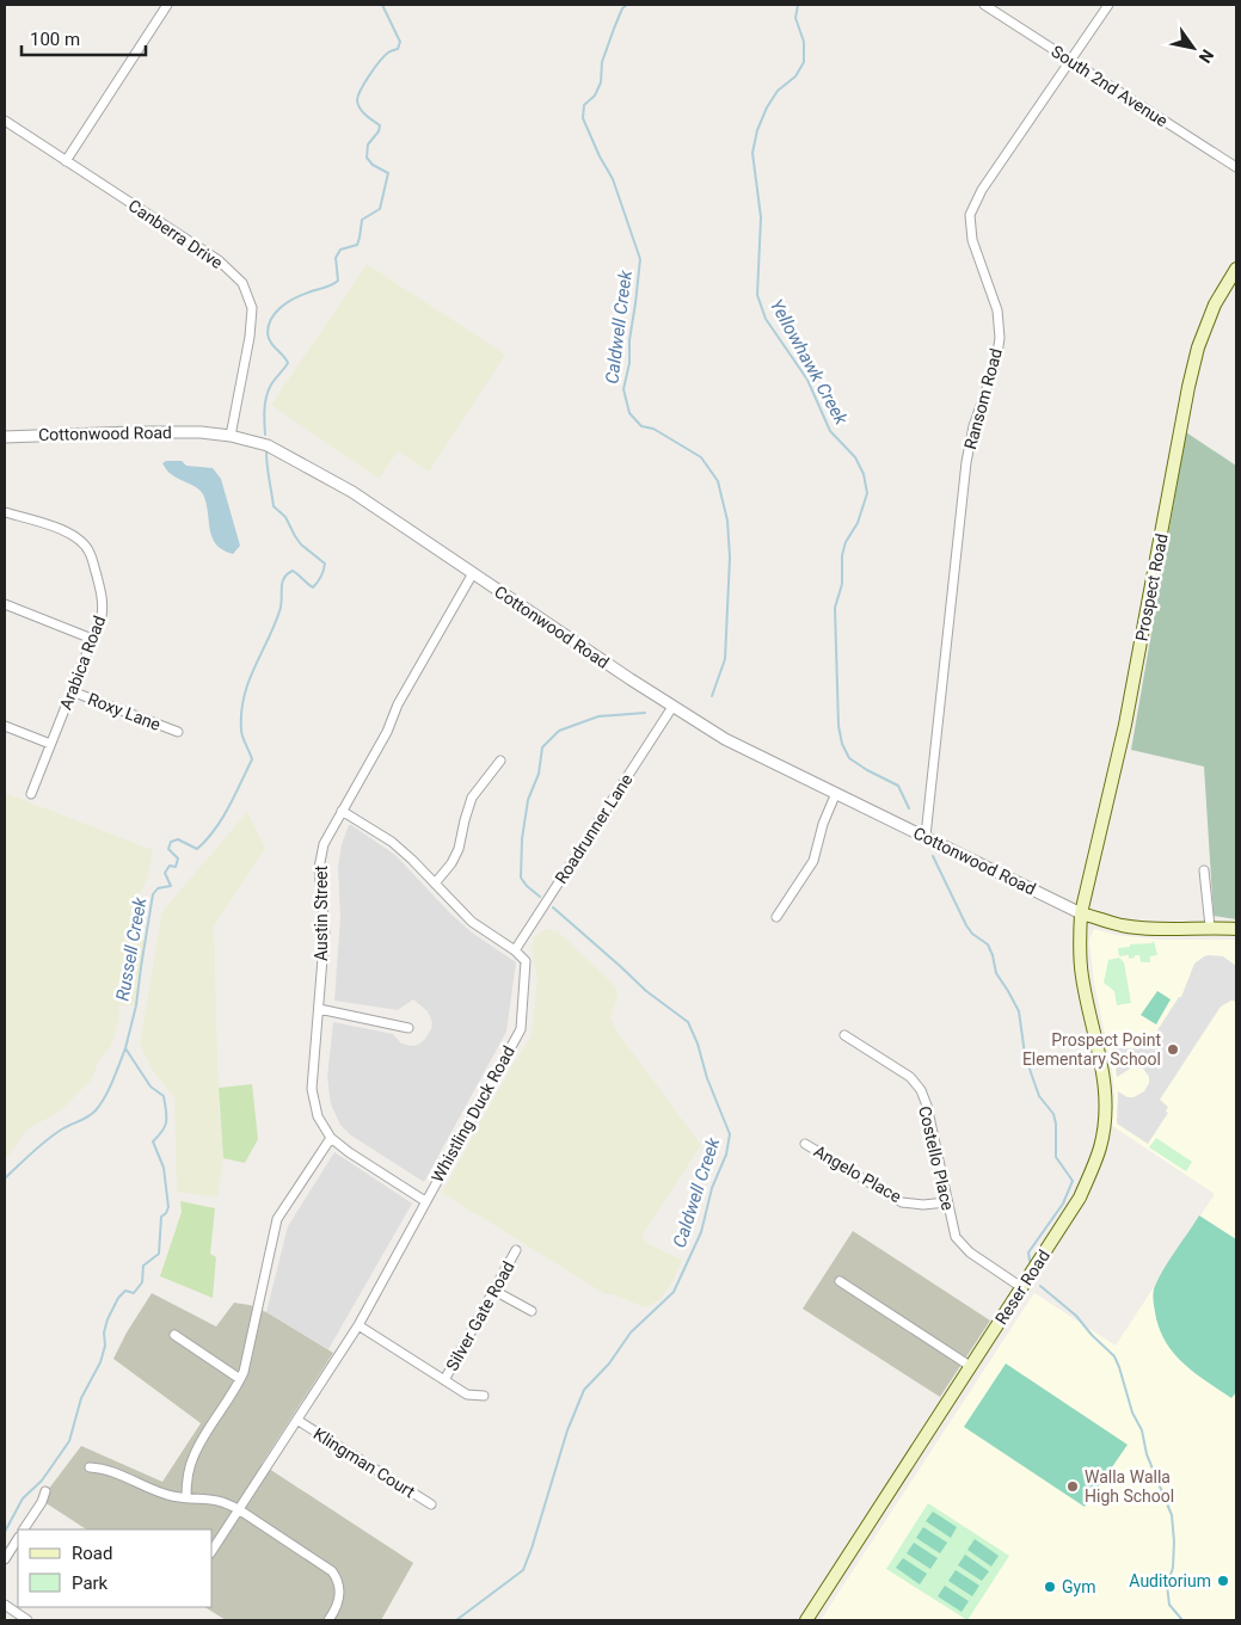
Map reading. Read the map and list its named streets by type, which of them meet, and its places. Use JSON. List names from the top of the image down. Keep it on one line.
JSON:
{"streets":{"main road":["Prospect Road","Reser Road"],"street":["South 2nd Avenue","Canberra Drive","Ransom Road","Cottonwood Road","Arabica Road","Roxy Lane","Roadrunner Lane","Austin Street","Whistling Duck Road","Costello Place","Angelo Place","Silver Gate Road","Klingman Court"]},"crossings":[["South 2nd Avenue","Ransom Road"],["Canberra Drive","Cottonwood Road"],["Ransom Road","Cottonwood Road"],["Cottonwood Road","Prospect Road"],["Cottonwood Road","Roadrunner Lane"],["Cottonwood Road","Austin Street"],["Cottonwood Road","Reser Road"],["Prospect Road","Reser Road"],["Arabica Road","Roxy Lane"],["Roadrunner Lane","Whistling Duck Road"],["Austin Street","Whistling Duck Road"],["Whistling Duck Road","Klingman Court"],["Costello Place","Angelo Place"],["Costello Place","Reser Road"]],"water":["Caldwell Creek","Yellowhawk Creek","Russell Creek"],"places":["Prospect Point Elementary School","Walla Walla High School","Auditorium","Gym"],"legend":["Road","Park"],"scale_bar":"100 m","north":"bottom right"}
